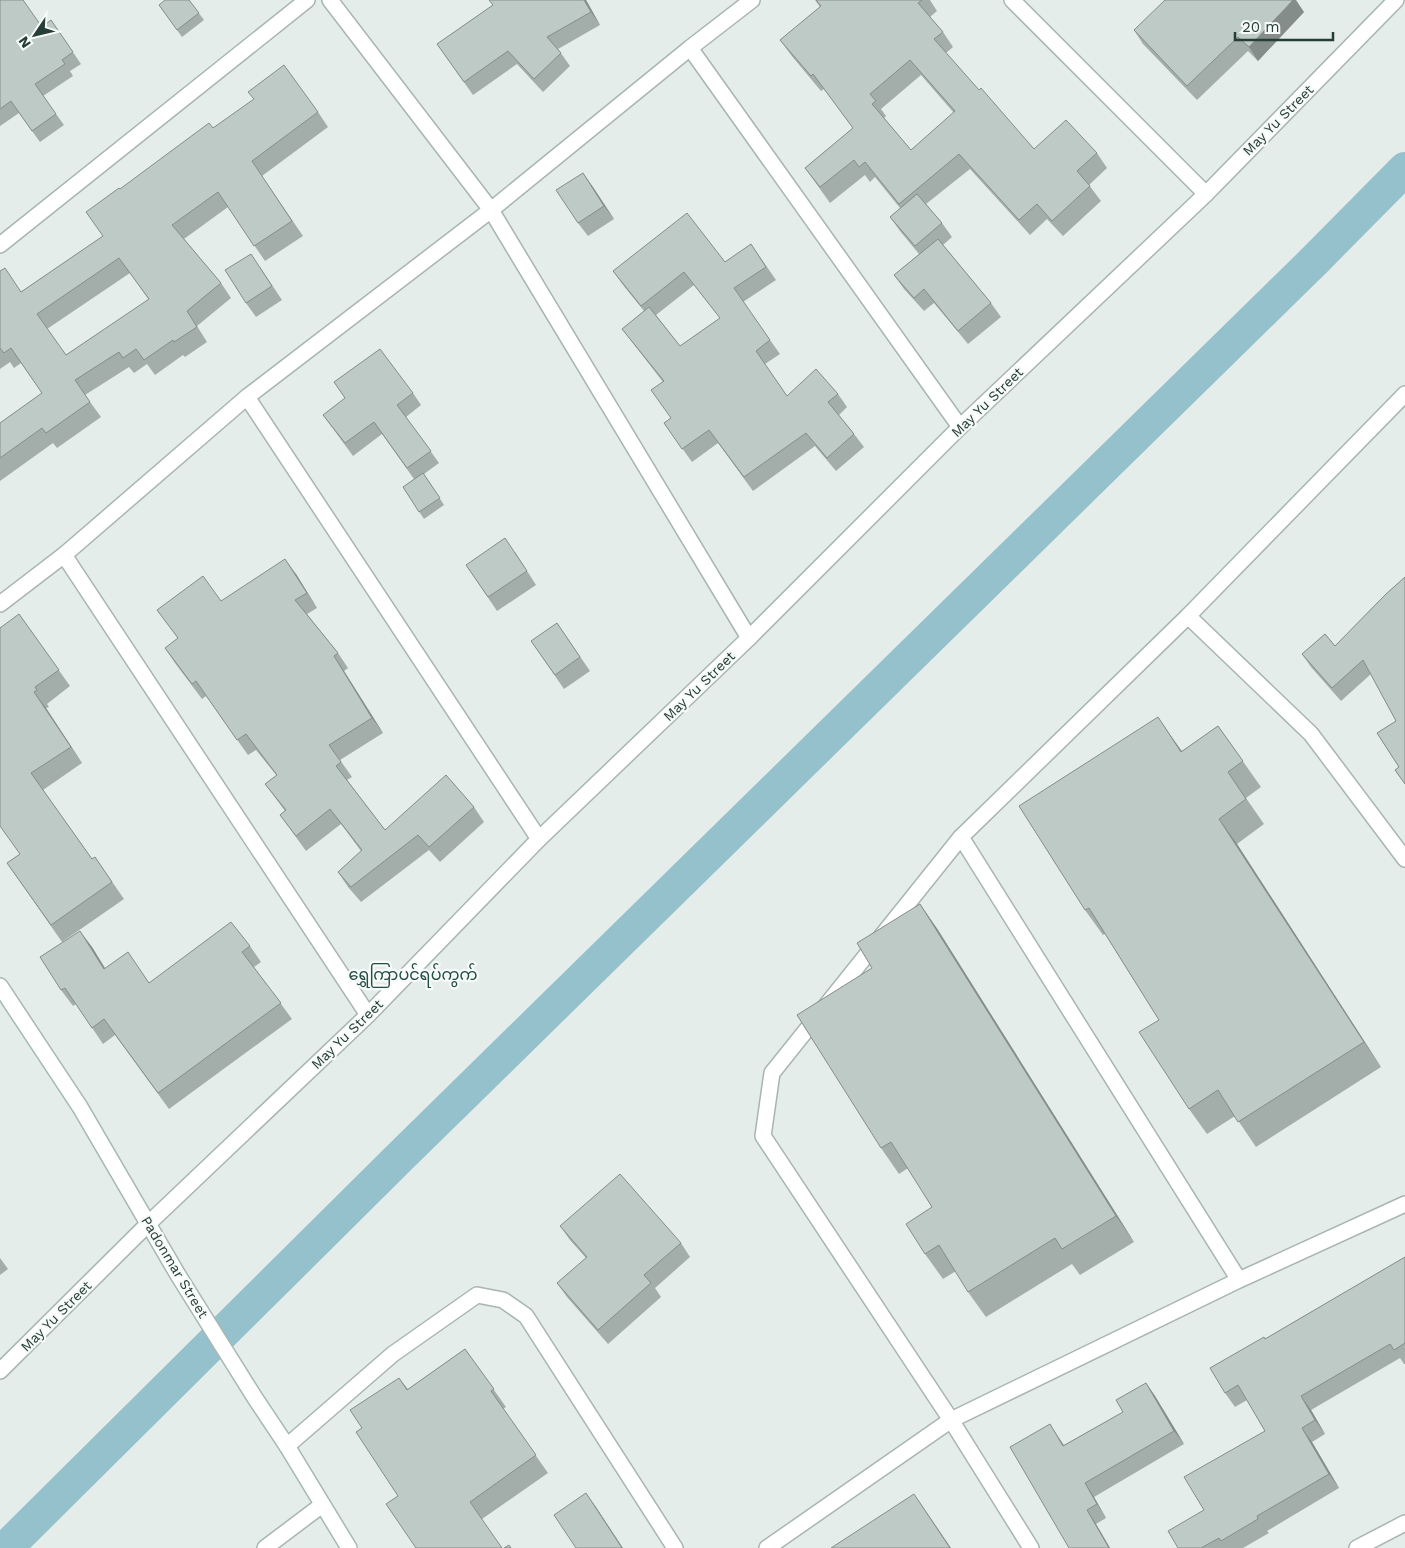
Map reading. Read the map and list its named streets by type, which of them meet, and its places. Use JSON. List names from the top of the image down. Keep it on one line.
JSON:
{"streets":{"street":["May Yu Street","Padonmar Street"]},"crossings":[["May Yu Street","Padonmar Street"]],"districts":["ရွှေကြာပင်ရပ်ကွက်"],"scale_bar":"20 m","north":"bottom left"}
